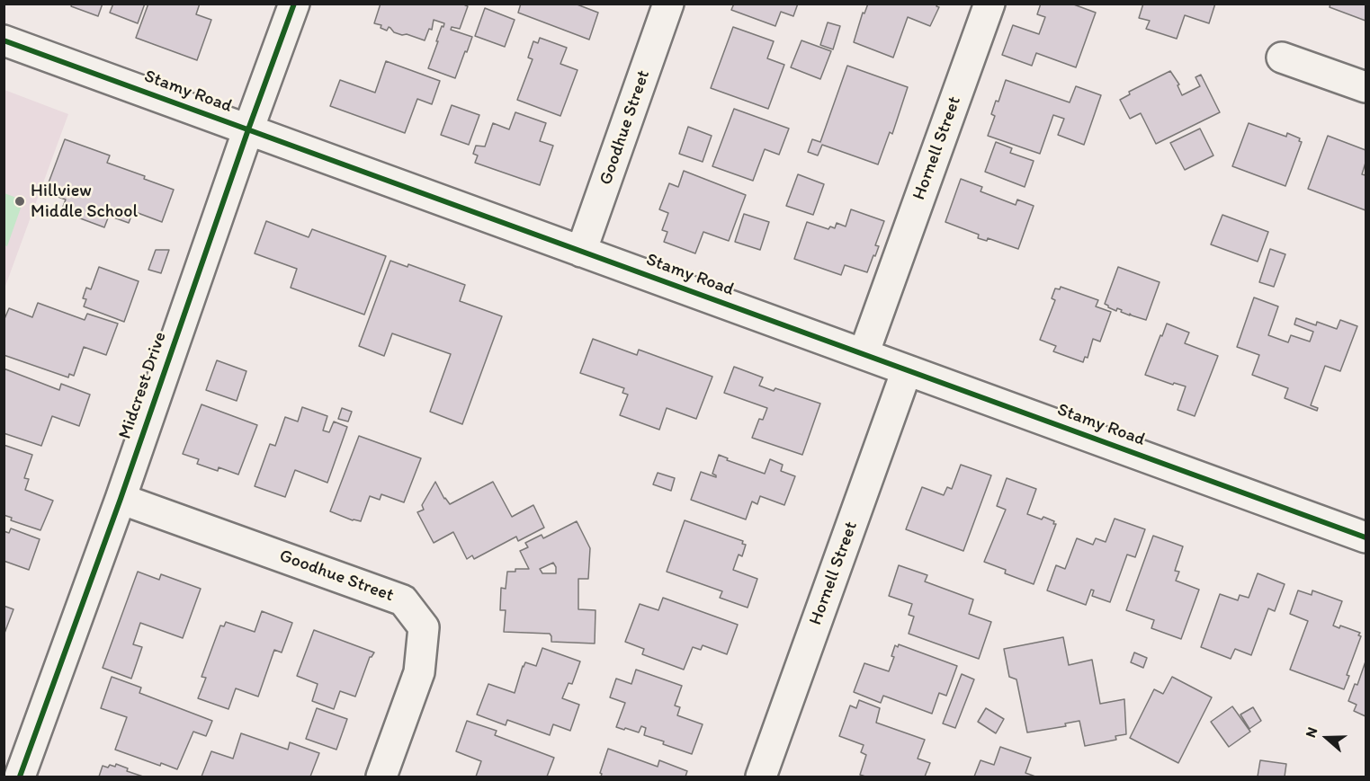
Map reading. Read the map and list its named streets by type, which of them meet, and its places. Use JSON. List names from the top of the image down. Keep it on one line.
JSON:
{"streets":{"street":["Stamy Road","Goodhue Street","Hornell Street","Midcrest Drive"]},"crossings":[["Stamy Road","Goodhue Street"],["Stamy Road","Hornell Street"],["Stamy Road","Midcrest Drive"],["Goodhue Street","Midcrest Drive"]],"places":["Hillview Middle School"],"north":"left"}
